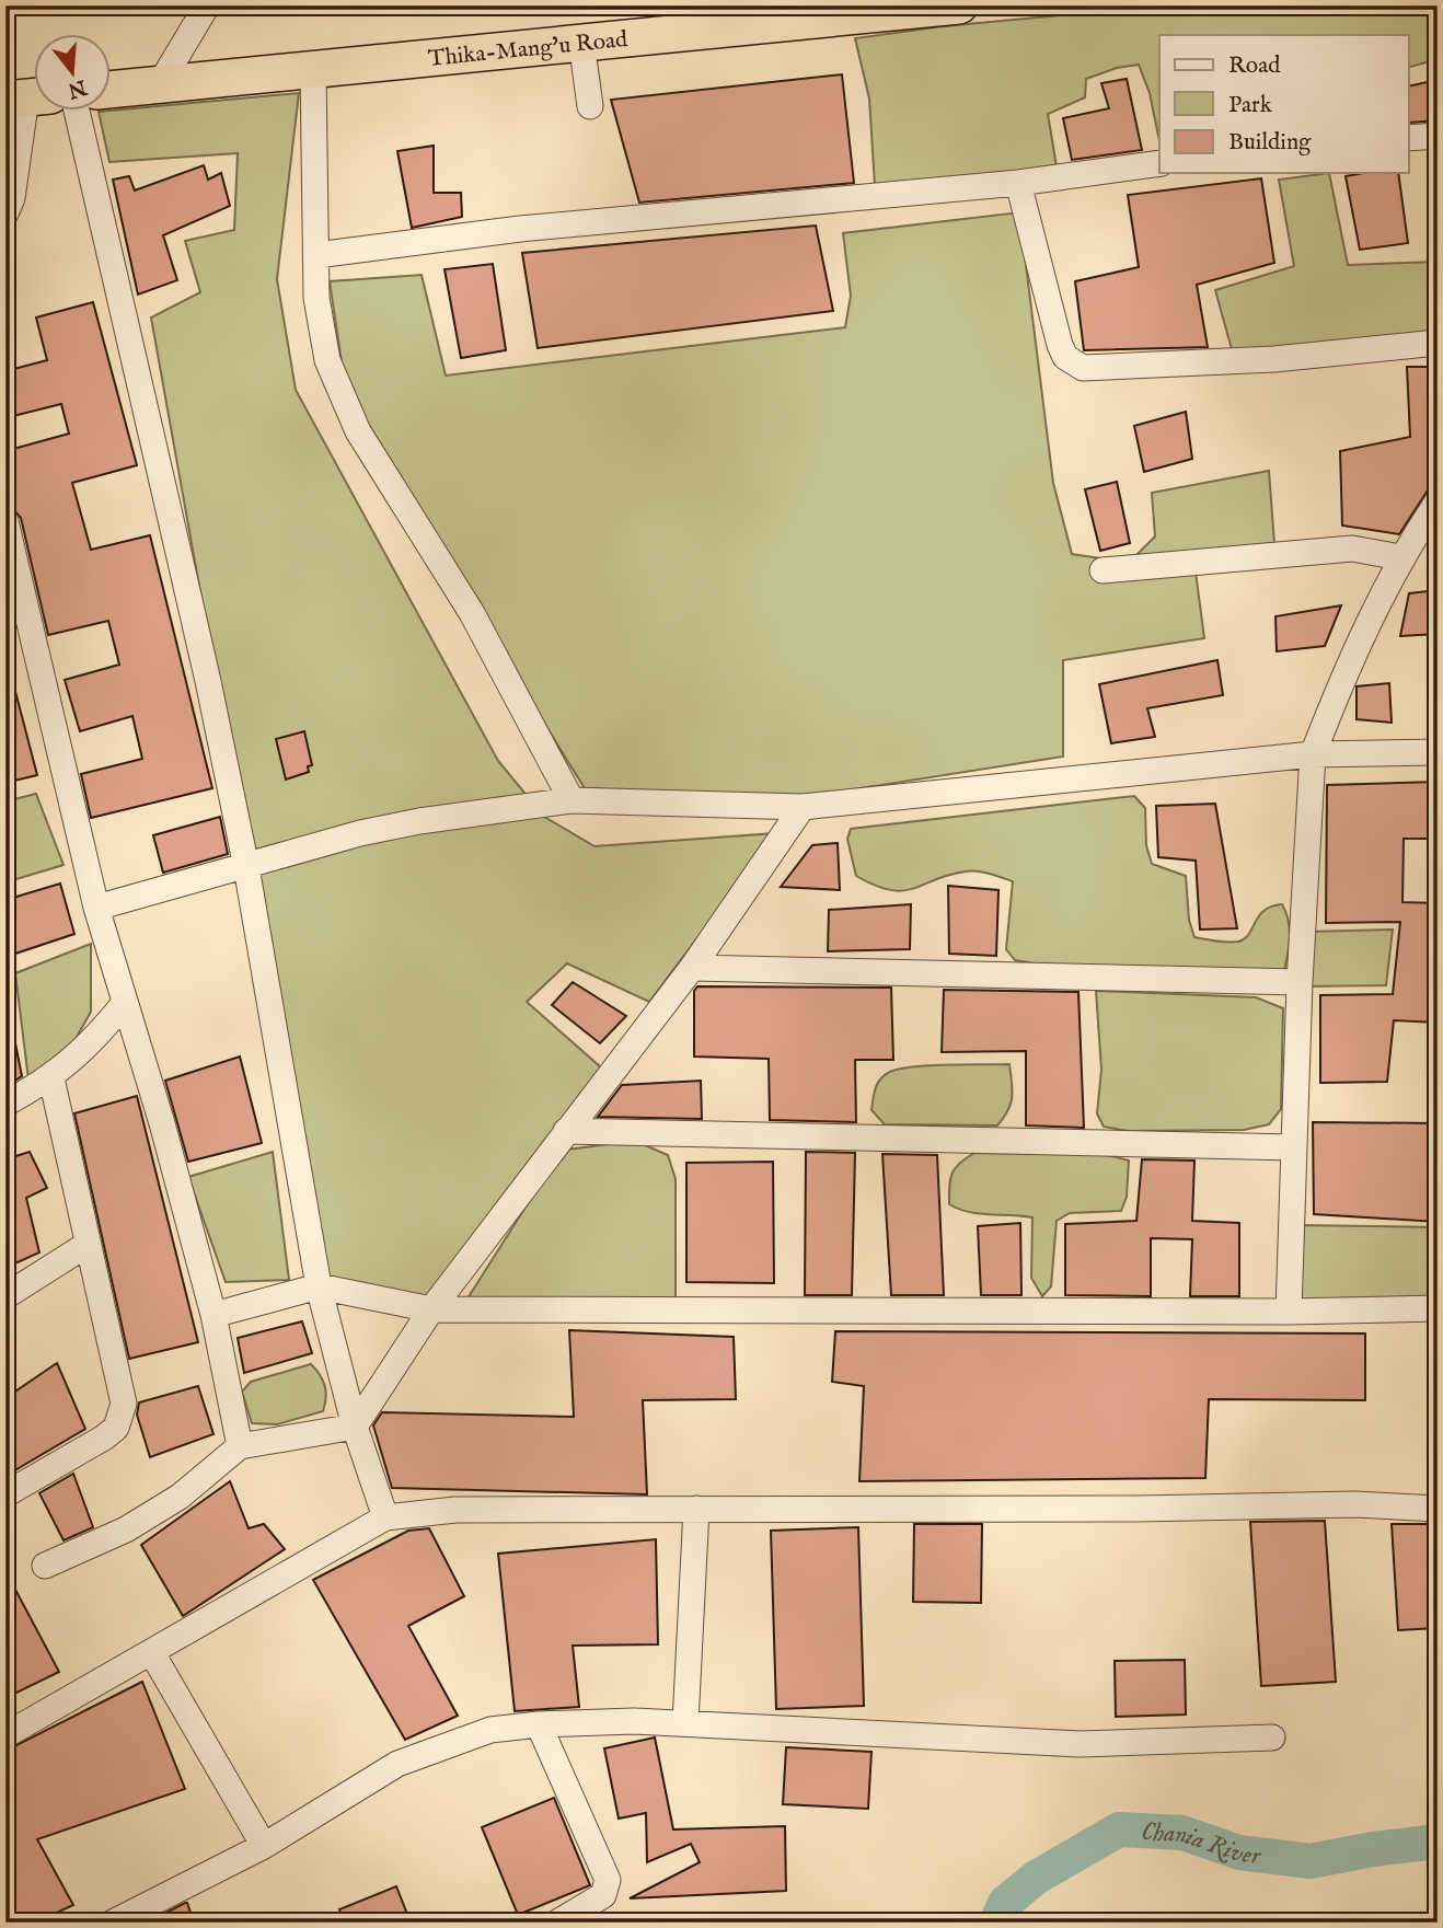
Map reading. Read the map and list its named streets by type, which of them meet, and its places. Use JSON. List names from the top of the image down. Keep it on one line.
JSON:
{"streets":{"highway":["Thika-Mang'u Road"]},"water":["Chania River"],"legend":["Road","Park","Building"],"north":"bottom"}
